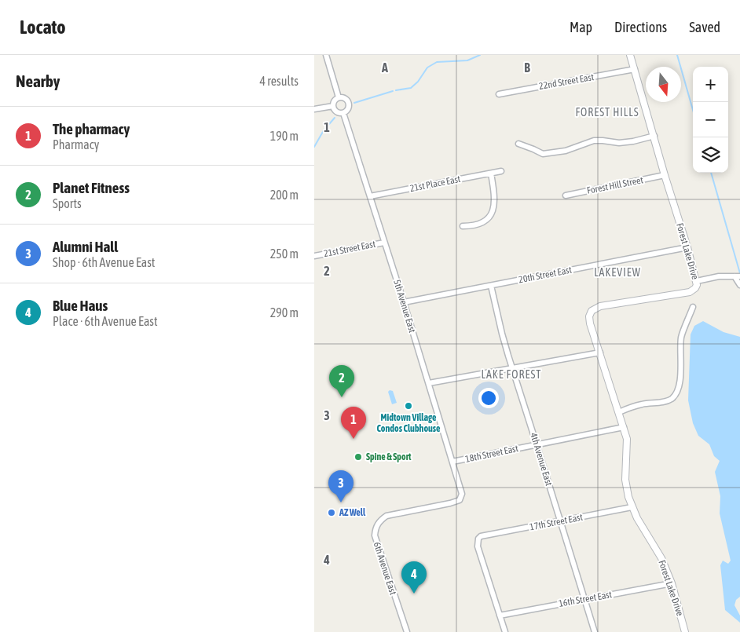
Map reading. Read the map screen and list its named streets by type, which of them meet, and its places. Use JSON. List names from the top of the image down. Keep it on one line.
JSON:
{"streets":{"street":["22nd Street East","21st Place East","Forest Hill Street","21st Street East","Forest Lake Drive","20th Street East","5th Avenue East","18th Street East","4th Avenue East","17th Street East","6th Avenue East","16th Street East"]},"crossings":[["22nd Street East","Forest Lake Drive"],["21st Place East","5th Avenue East"],["Forest Hill Street","Forest Lake Drive"],["21st Street East","5th Avenue East"],["Forest Lake Drive","20th Street East"],["Forest Lake Drive","18th Street East"],["Forest Lake Drive","17th Street East"],["Forest Lake Drive","16th Street East"],["20th Street East","5th Avenue East"],["20th Street East","4th Avenue East"],["5th Avenue East","18th Street East"],["5th Avenue East","6th Avenue East"],["18th Street East","4th Avenue East"],["4th Avenue East","17th Street East"],["4th Avenue East","16th Street East"],["17th Street East","16th Street East"]],"districts":["FOREST HILLS","LAKEVIEW","LAKE FOREST"],"places":["Midtown Village Condos Clubhouse","Spine & Sport","AZ Well"],"north":"bottom","page":{"header":"Locato","nav":["Map","Directions","Saved"],"heading":["Nearby","4 results"],"map_buttons":["+","−"],"list":[{"mark":"1","name":"The pharmacy","note":"Pharmacy","value":"190 m"},{"mark":"2","name":"Planet Fitness","note":"Sports","value":"200 m"},{"mark":"3","name":"Alumni Hall","note":"Shop · 6th Avenue East","value":"250 m"},{"mark":"4","name":"Blue Haus","note":"Place · 6th Avenue East","value":"290 m"}],"pins":["2","1","3","4"]},"grid":{"columns":["A","B"],"rows":["1","2","3","4"]}}
